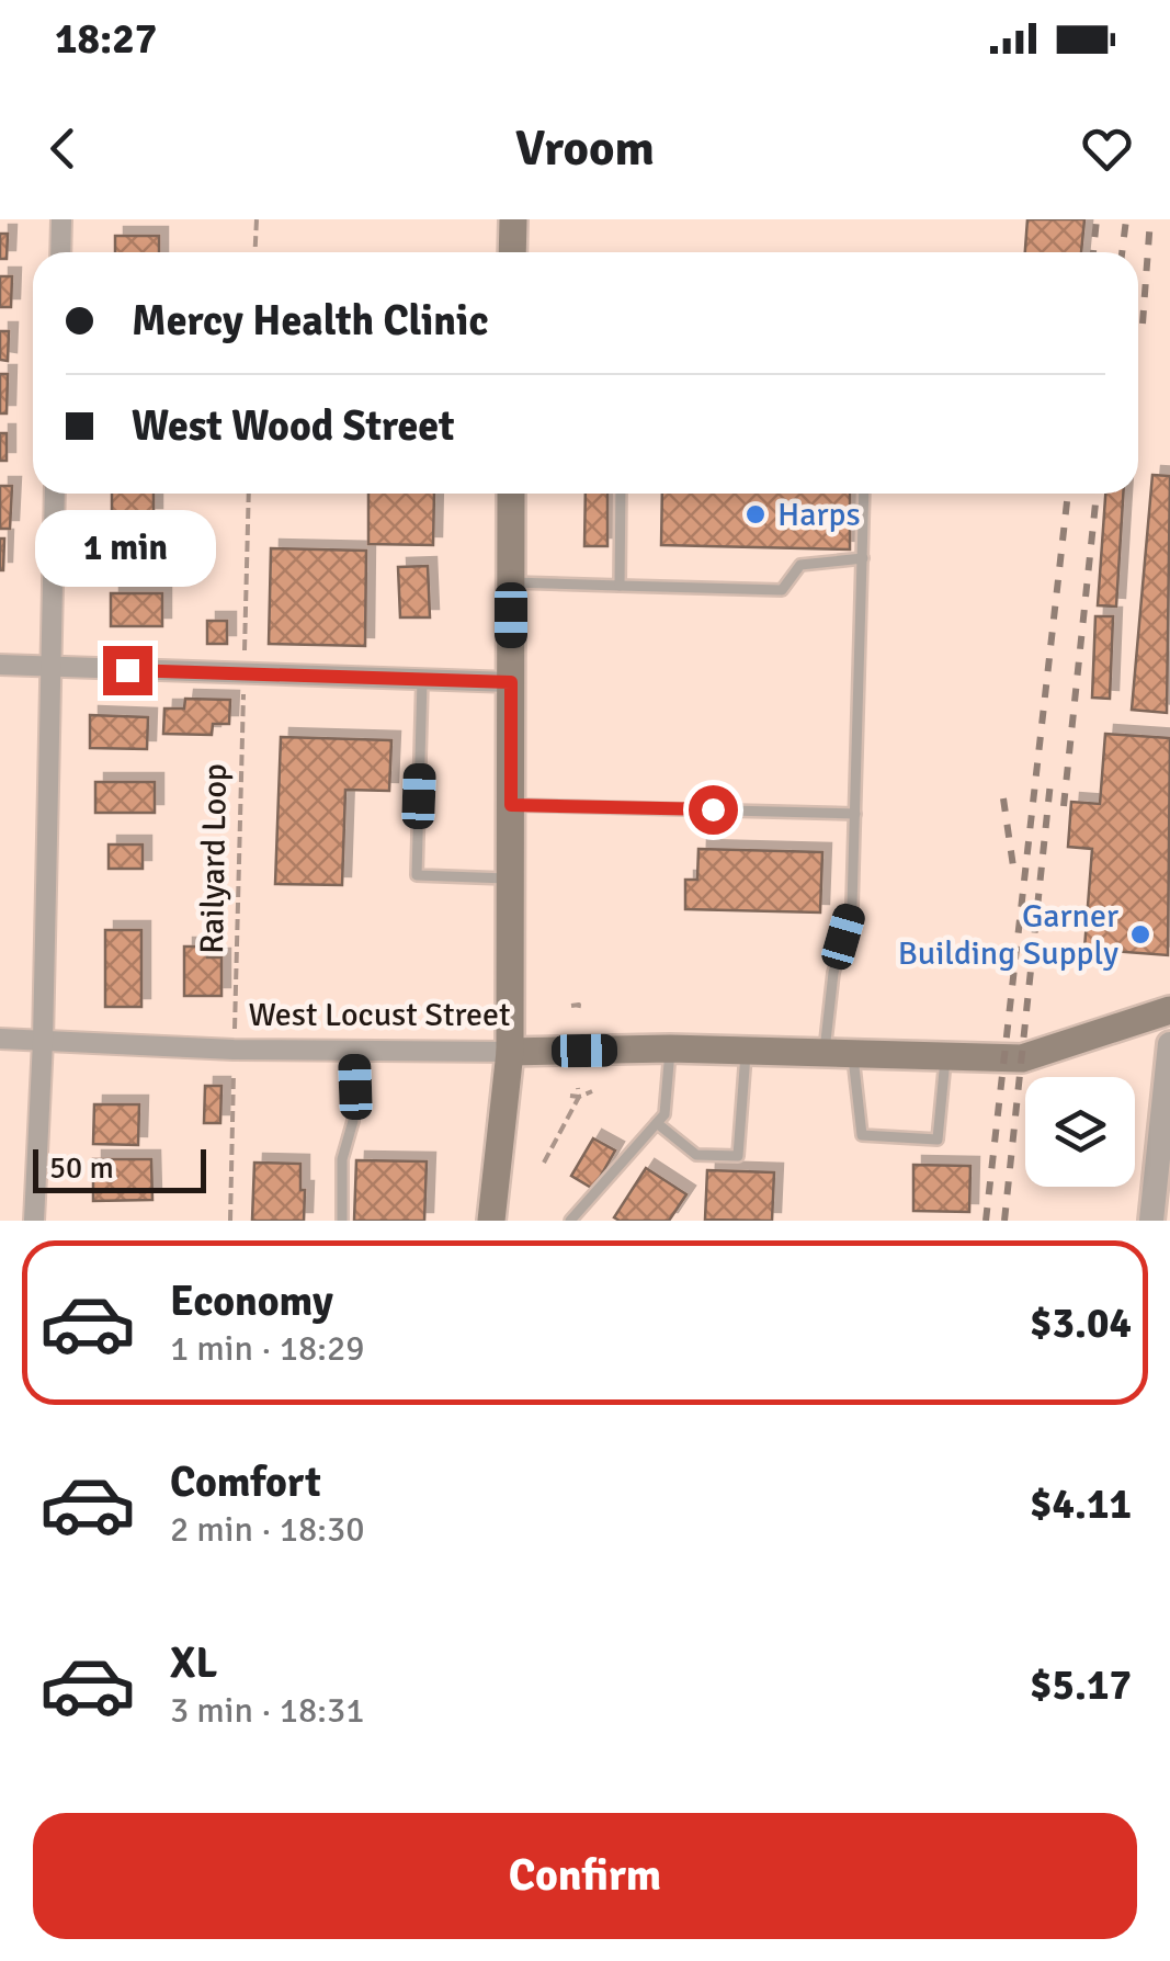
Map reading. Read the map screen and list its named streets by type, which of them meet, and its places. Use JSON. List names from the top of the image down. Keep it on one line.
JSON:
{"streets":{"main road":["West Locust Street"],"path":["Railyard Loop"]},"places":["Harps","Garner Building Supply"],"scale_bar":"50 m","page":{"status":"18:27","header":"Vroom","banner":["Mercy Health Clinic","West Wood Street"],"bubble":"1 min","scale":"50 m","list":[{"name":"Economy","note":"1 min · 18:29","value":"$3.04"},{"name":"Comfort","note":"2 min · 18:30","value":"$4.11"},{"name":"XL","note":"3 min · 18:31","value":"$5.17"}],"buttons":"Confirm"}}
